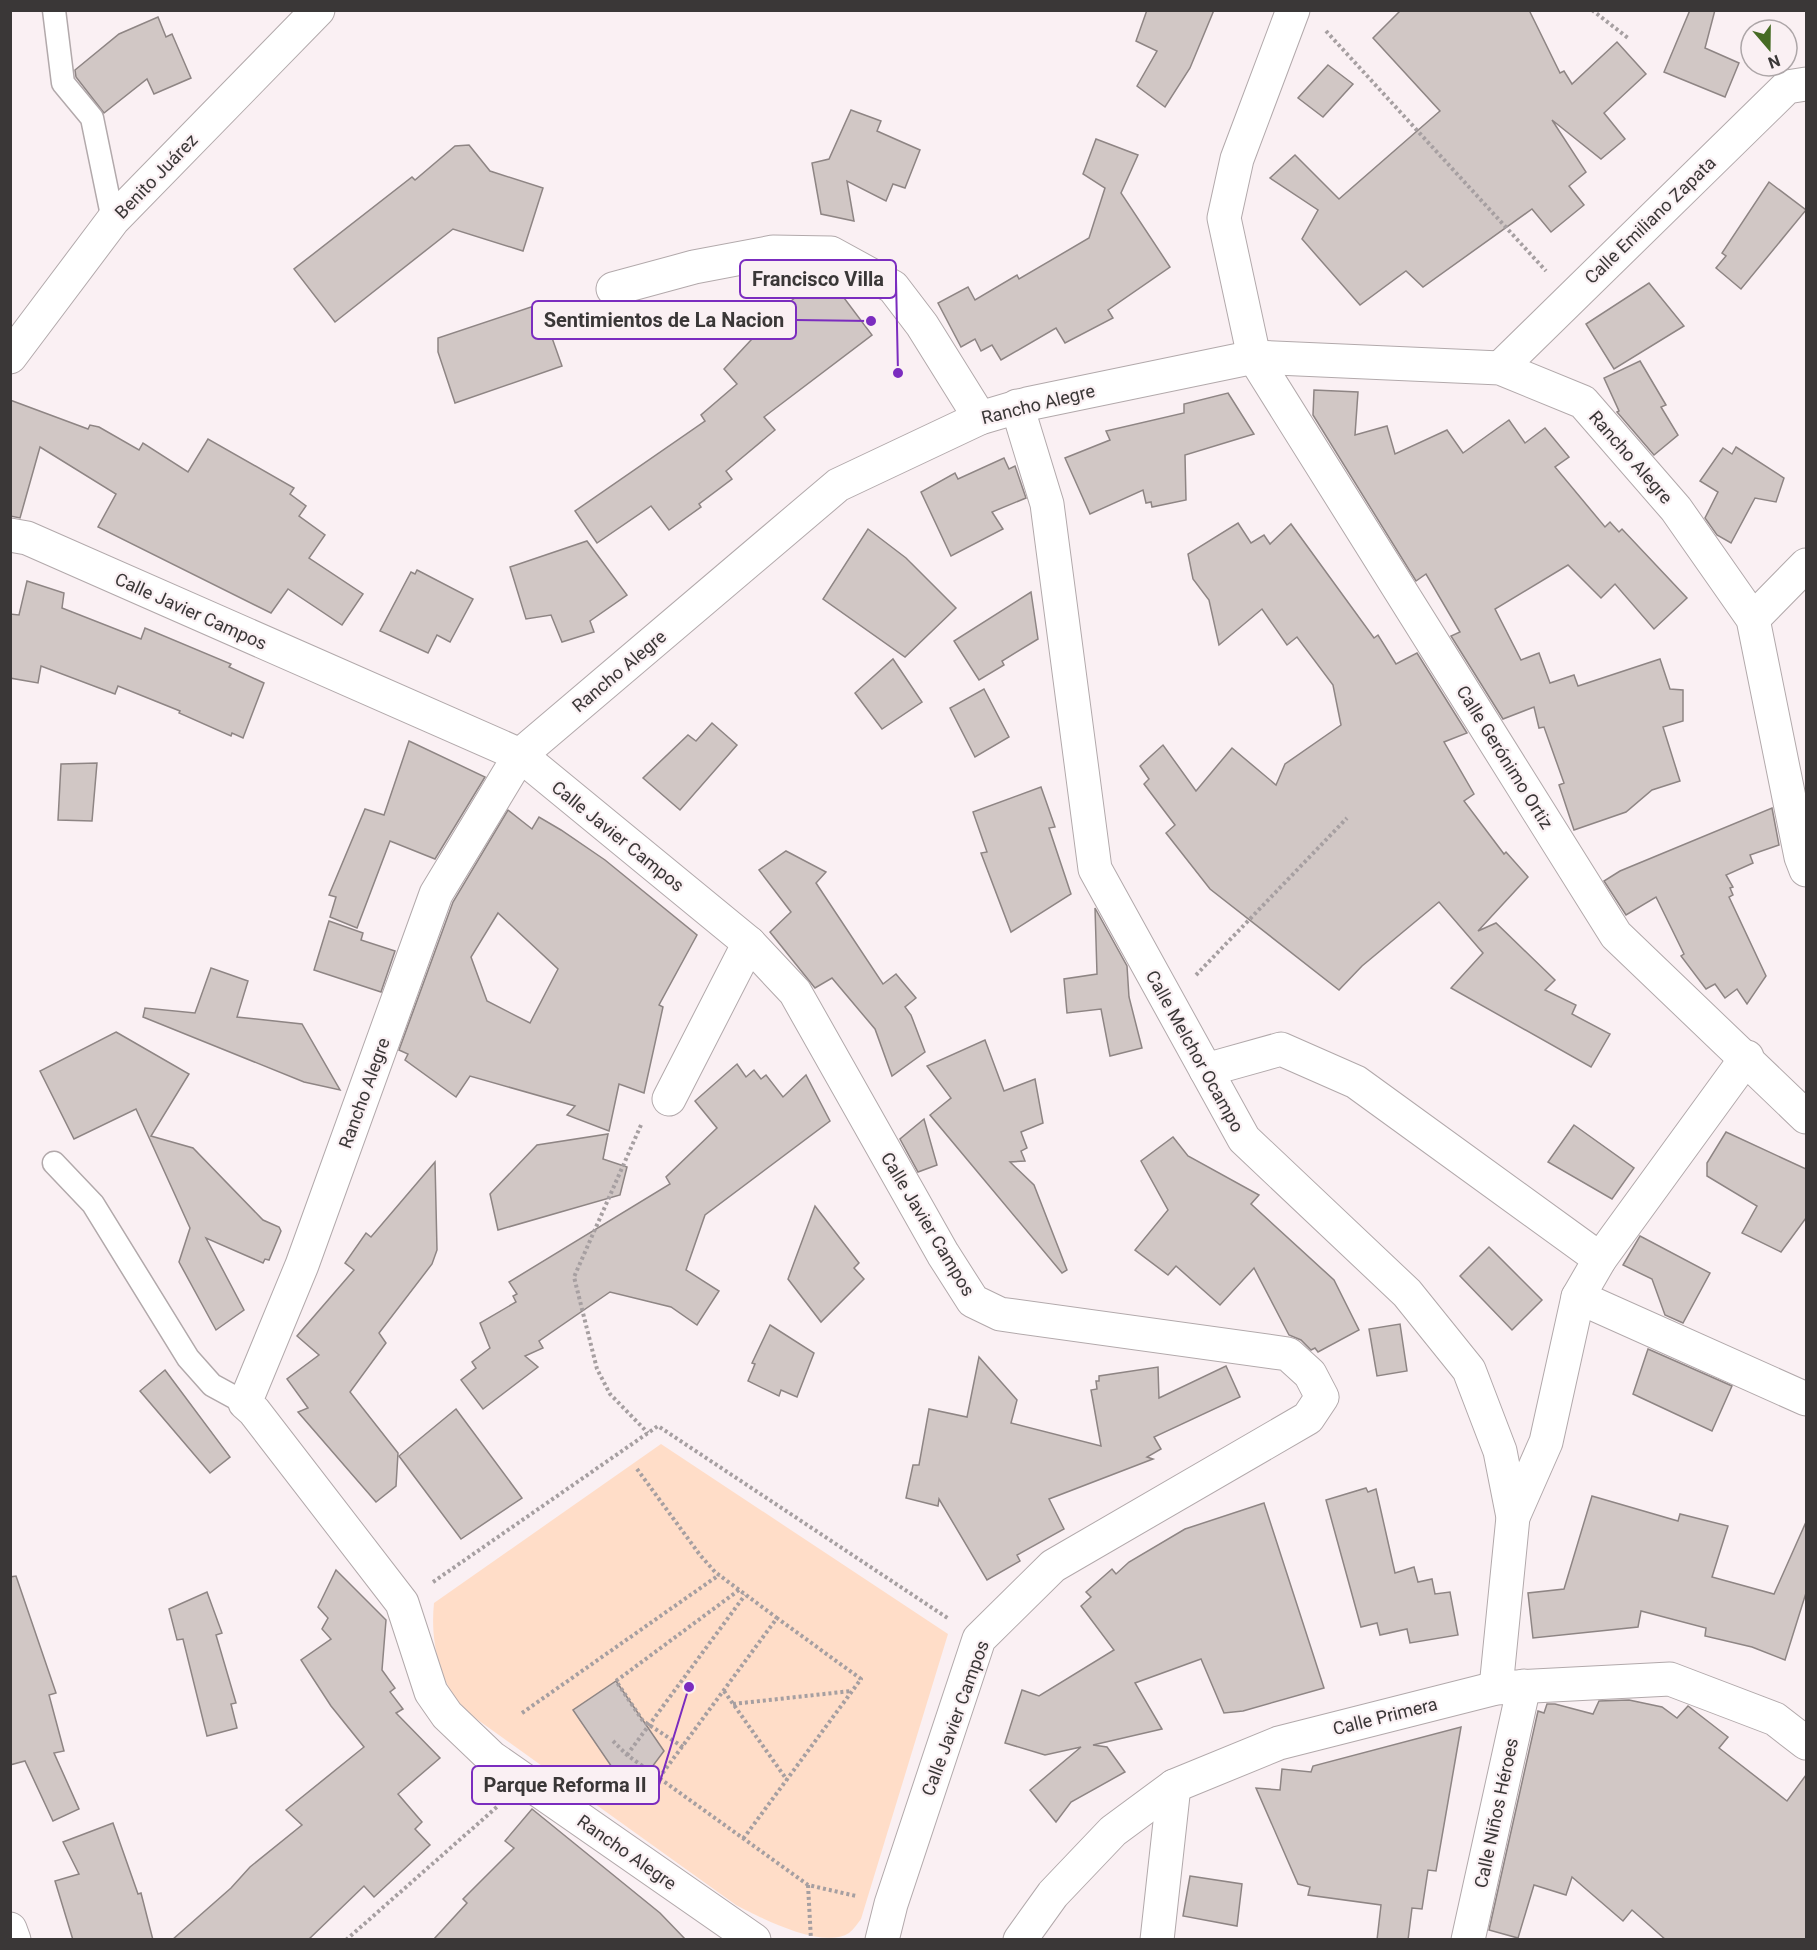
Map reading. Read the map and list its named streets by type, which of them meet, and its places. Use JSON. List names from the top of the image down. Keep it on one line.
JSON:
{"streets":{"street":["Benito Juárez","Calle Emiliano Zapata","Rancho Alegre","Calle Javier Campos","Calle Gerónimo Ortiz","Calle Melchor Ocampo","Calle Primera","Calle Niños Héroes"]},"crossings":[["Calle Emiliano Zapata","Rancho Alegre"],["Rancho Alegre","Calle Javier Campos"],["Rancho Alegre","Calle Gerónimo Ortiz"],["Rancho Alegre","Calle Melchor Ocampo"],["Calle Melchor Ocampo","Calle Primera"],["Calle Melchor Ocampo","Calle Niños Héroes"],["Calle Primera","Calle Niños Héroes"]],"places":["Sentimientos de La Nacion","Francisco Villa","Parque Reforma II"],"north":"bottom"}
